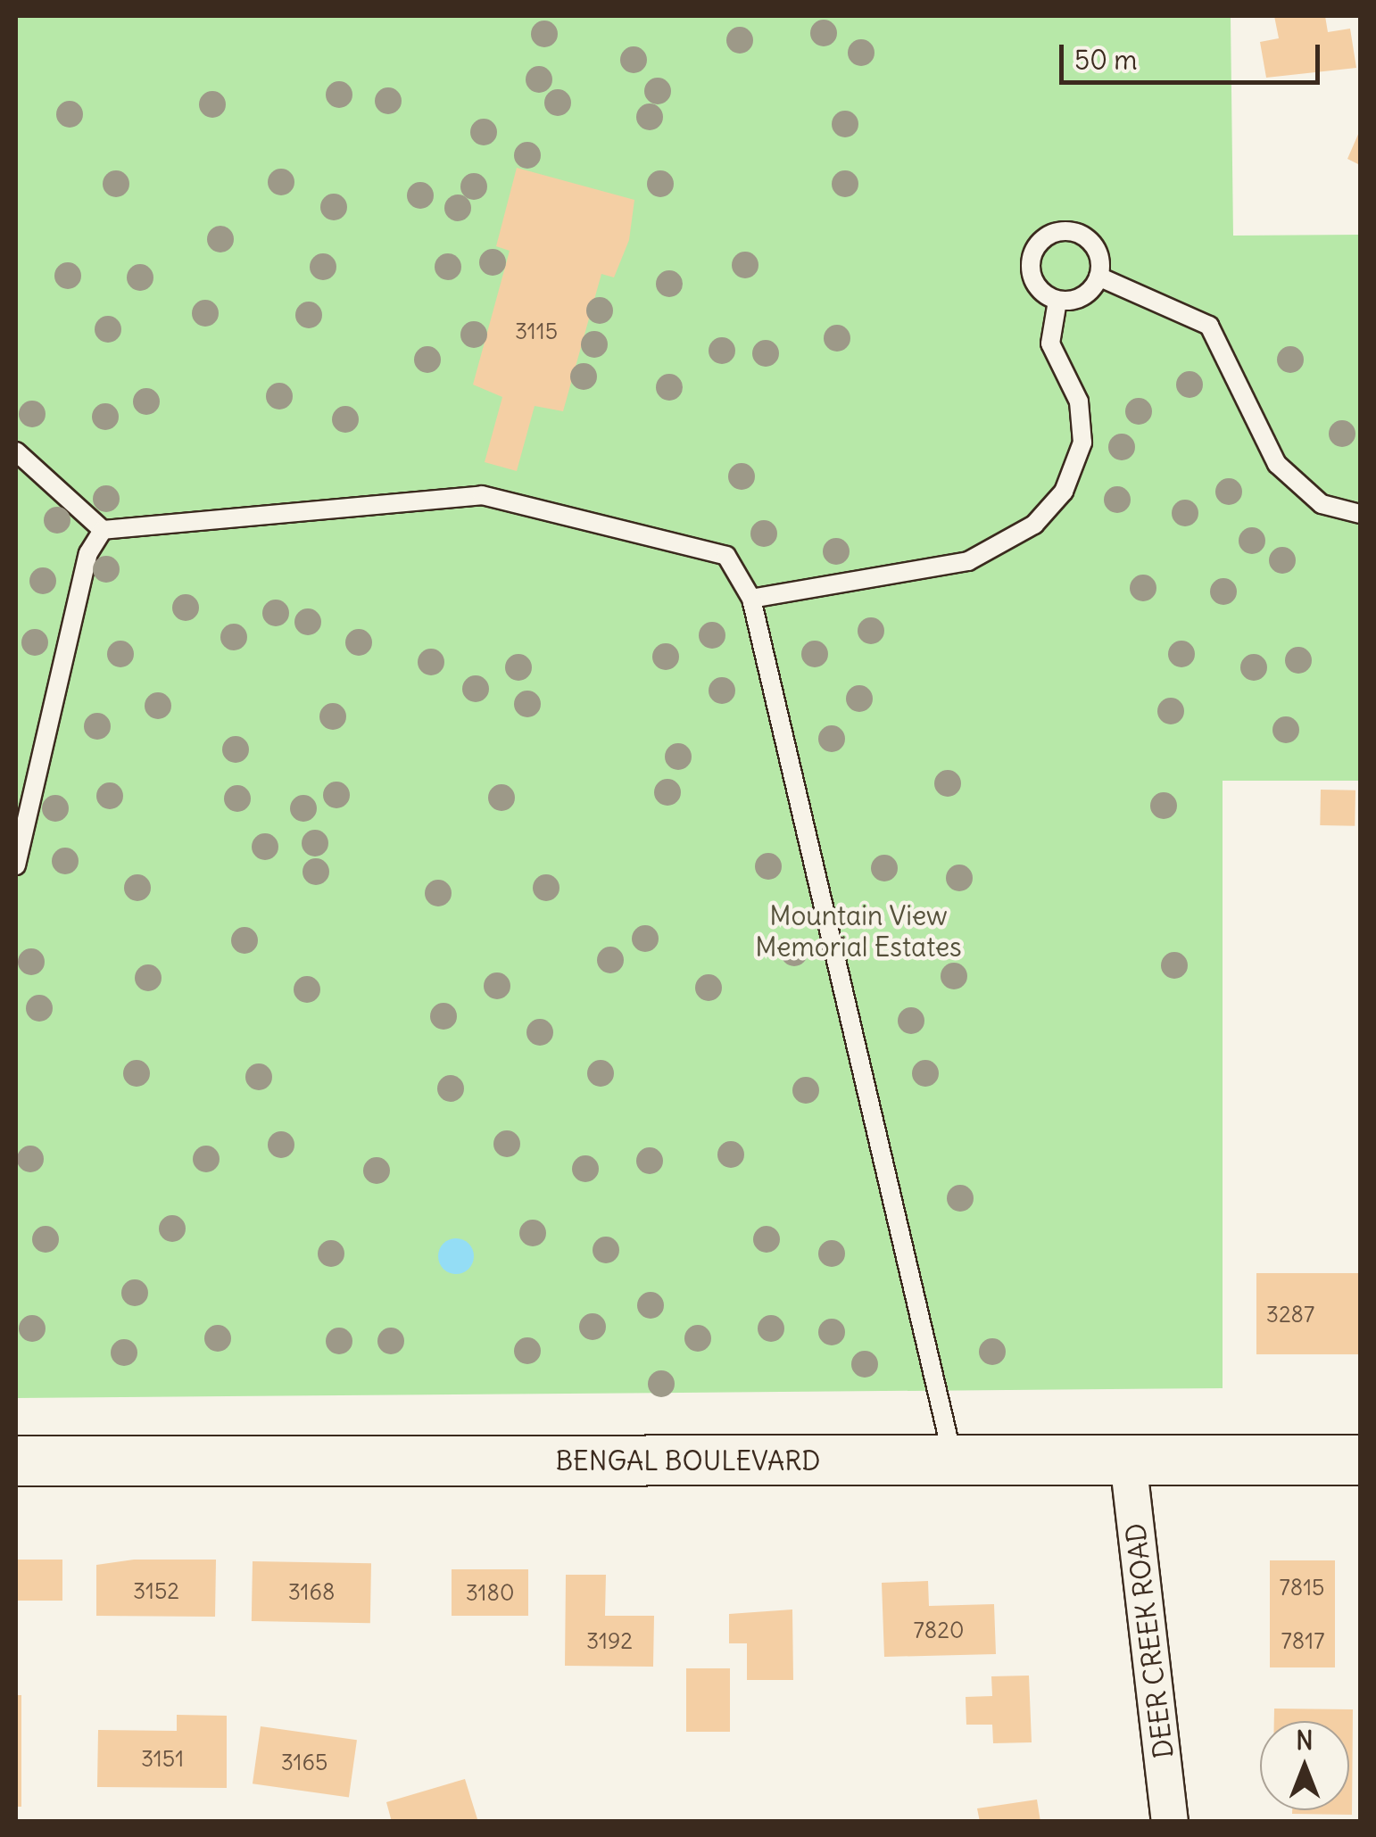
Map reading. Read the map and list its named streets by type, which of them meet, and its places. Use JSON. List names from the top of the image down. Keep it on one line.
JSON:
{"streets":{"main road":["BENGAL BOULEVARD"],"street":["DEER CREEK ROAD"]},"crossings":[["BENGAL BOULEVARD","DEER CREEK ROAD"]],"parks":["Mountain View Memorial Estates"],"house_numbers":["3115","3287","7815","3152","3168","3180","7820","3192","7817","3151","3165"],"scale_bar":"50 m","north":"top"}
